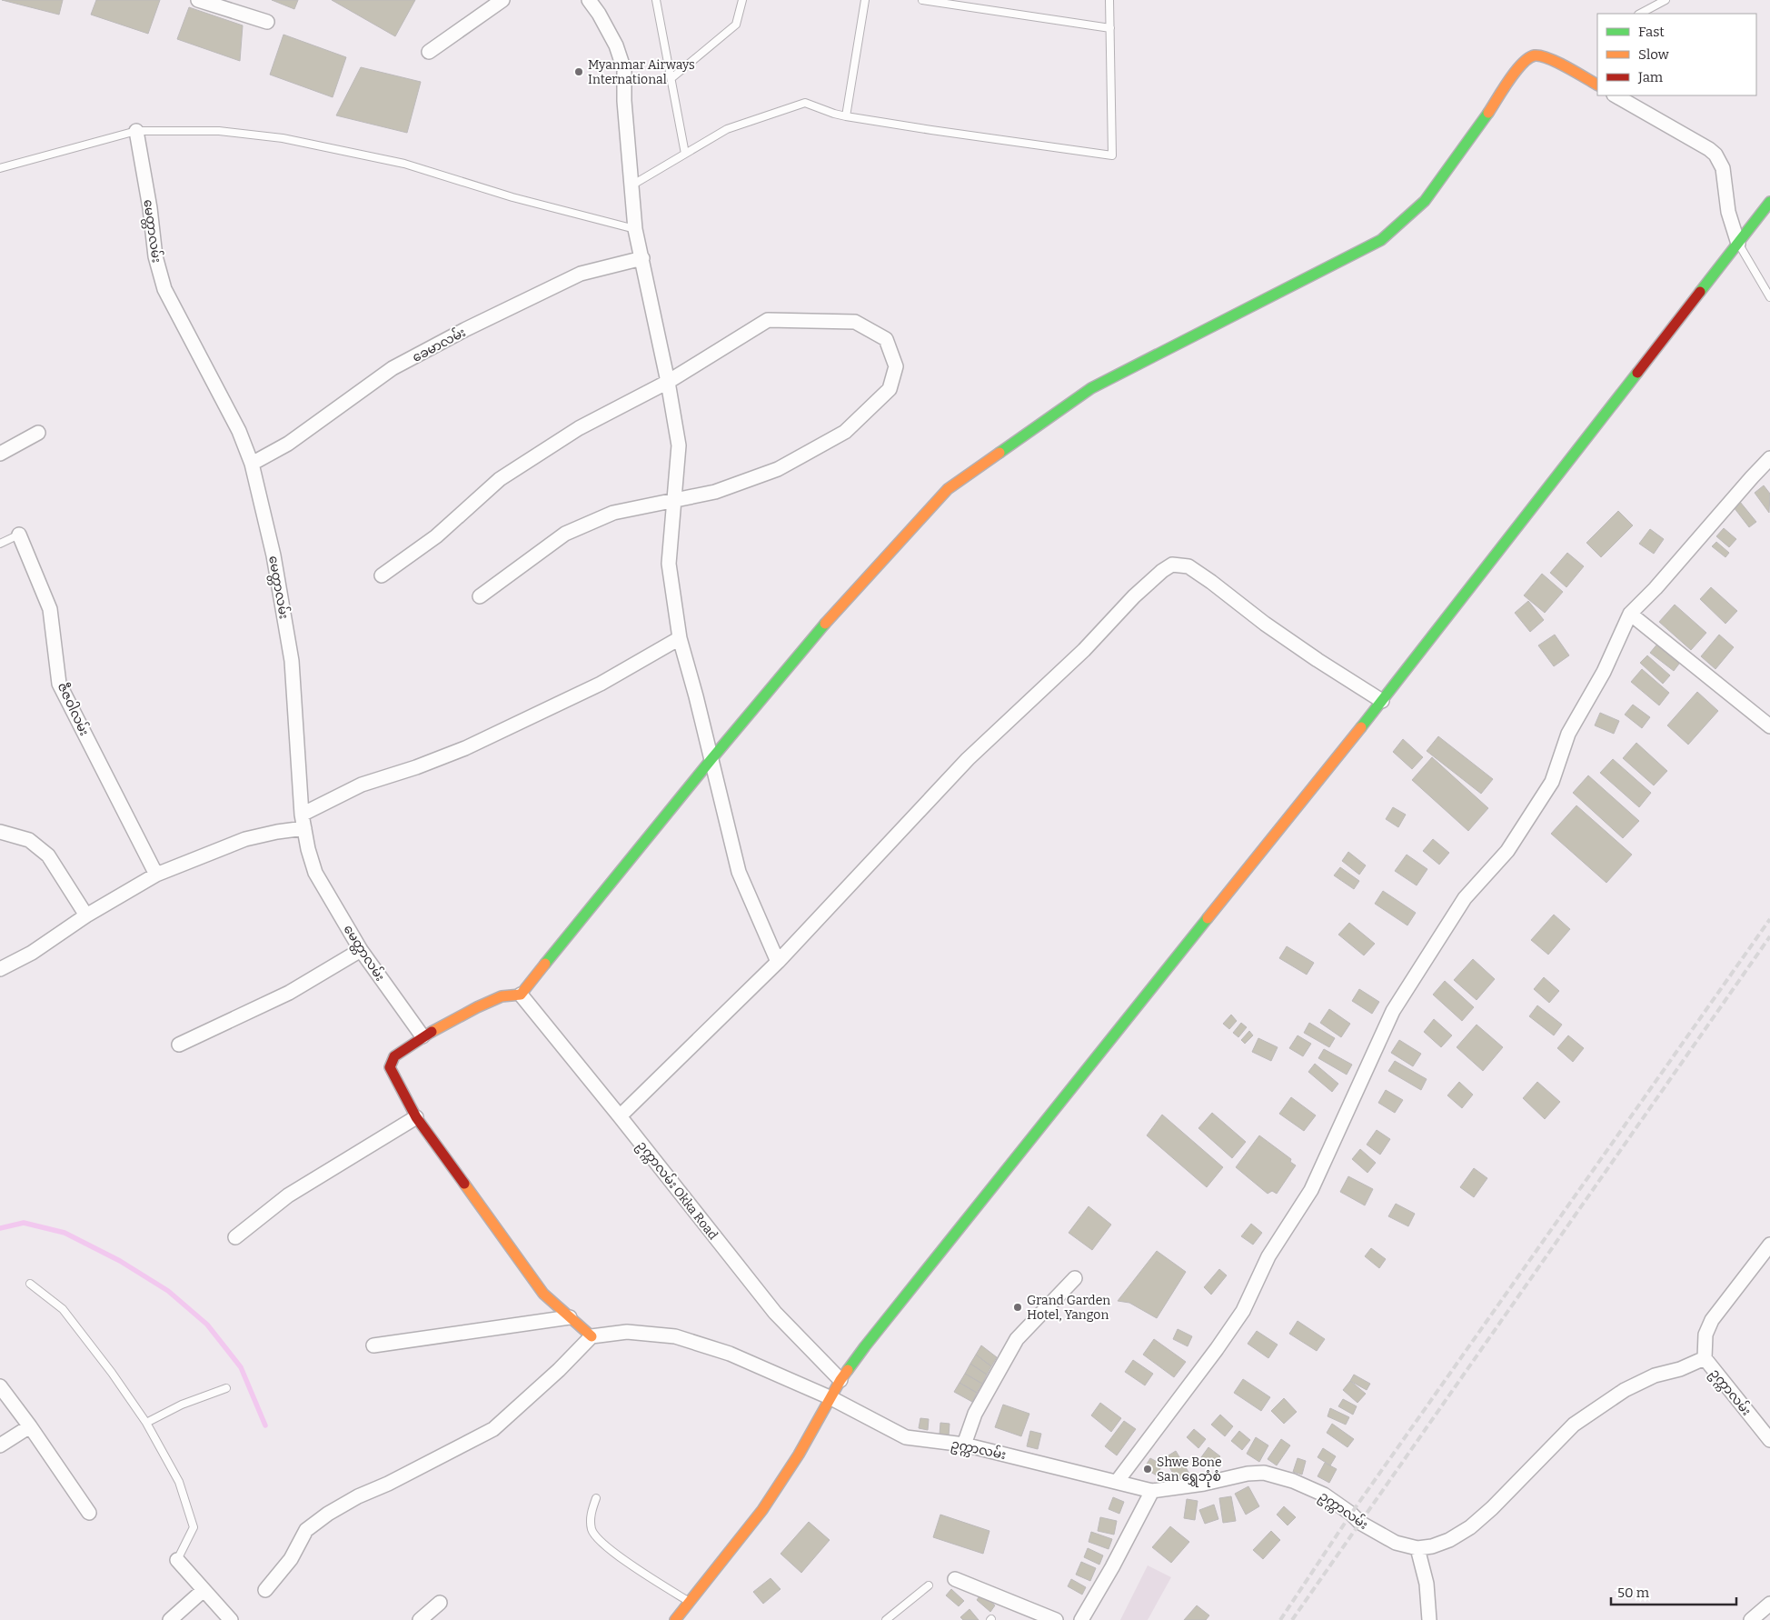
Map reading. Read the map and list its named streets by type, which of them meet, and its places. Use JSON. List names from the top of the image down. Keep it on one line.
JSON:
{"streets":{"street":["မေတ္တာလမ်း","ခေမာလမ်း","ဇီဇဝါလမ်း","ဥက္ကာလမ်း Okka Road","ဥက္ကာလမ်း"]},"crossings":[["မေတ္တာလမ်း","ခေမာလမ်း"]],"places":["Myanmar Airways International","Grand Garden Hotel, Yangon","Shwe Bone San ရွှေဘုံစံ"],"legend":["Fast","Slow","Jam"],"scale_bar":"50 m"}
